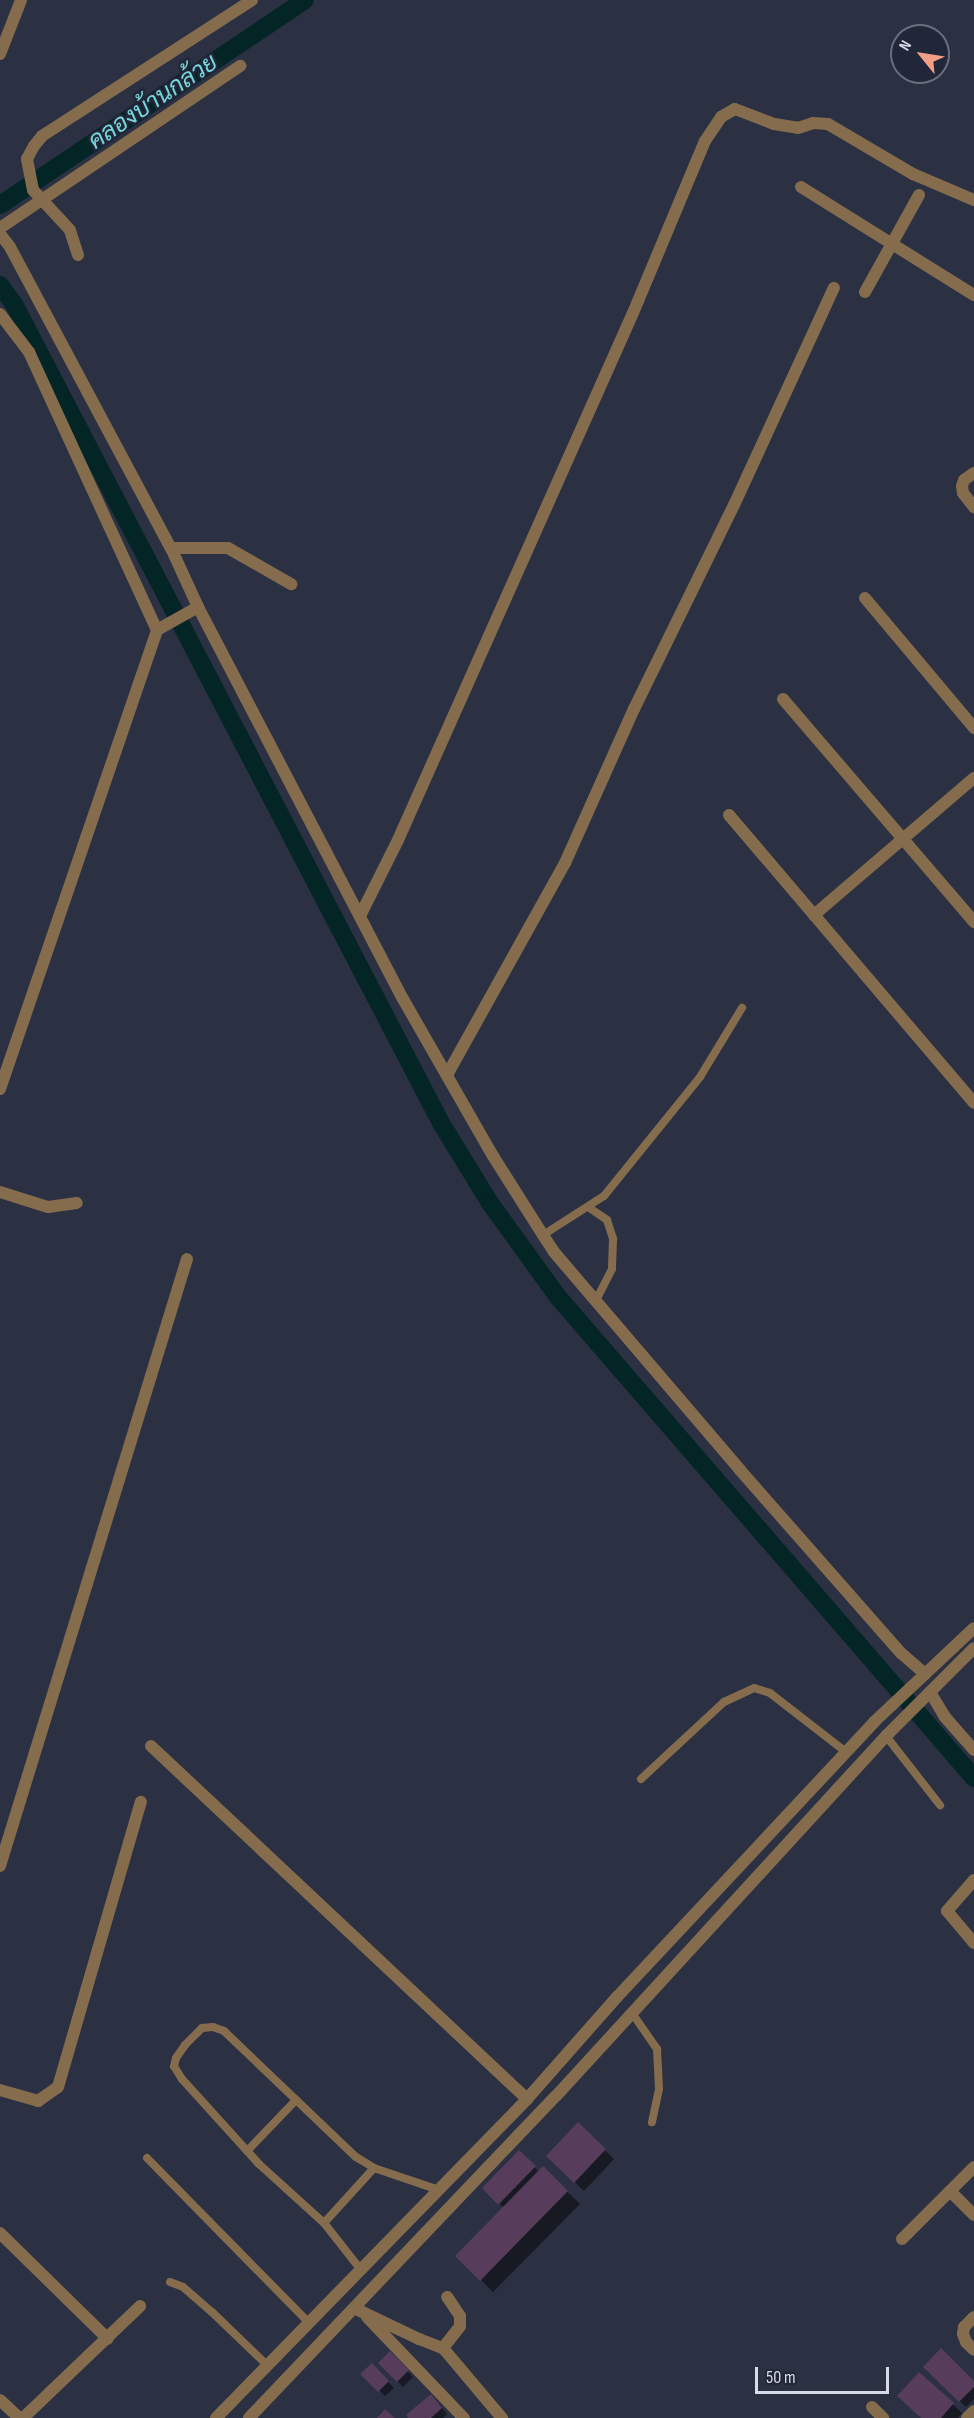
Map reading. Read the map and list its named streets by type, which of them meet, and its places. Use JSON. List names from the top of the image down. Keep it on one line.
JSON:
{"water":["คลองบ้านกล้วย"],"scale_bar":"50 m","north":"top left"}
